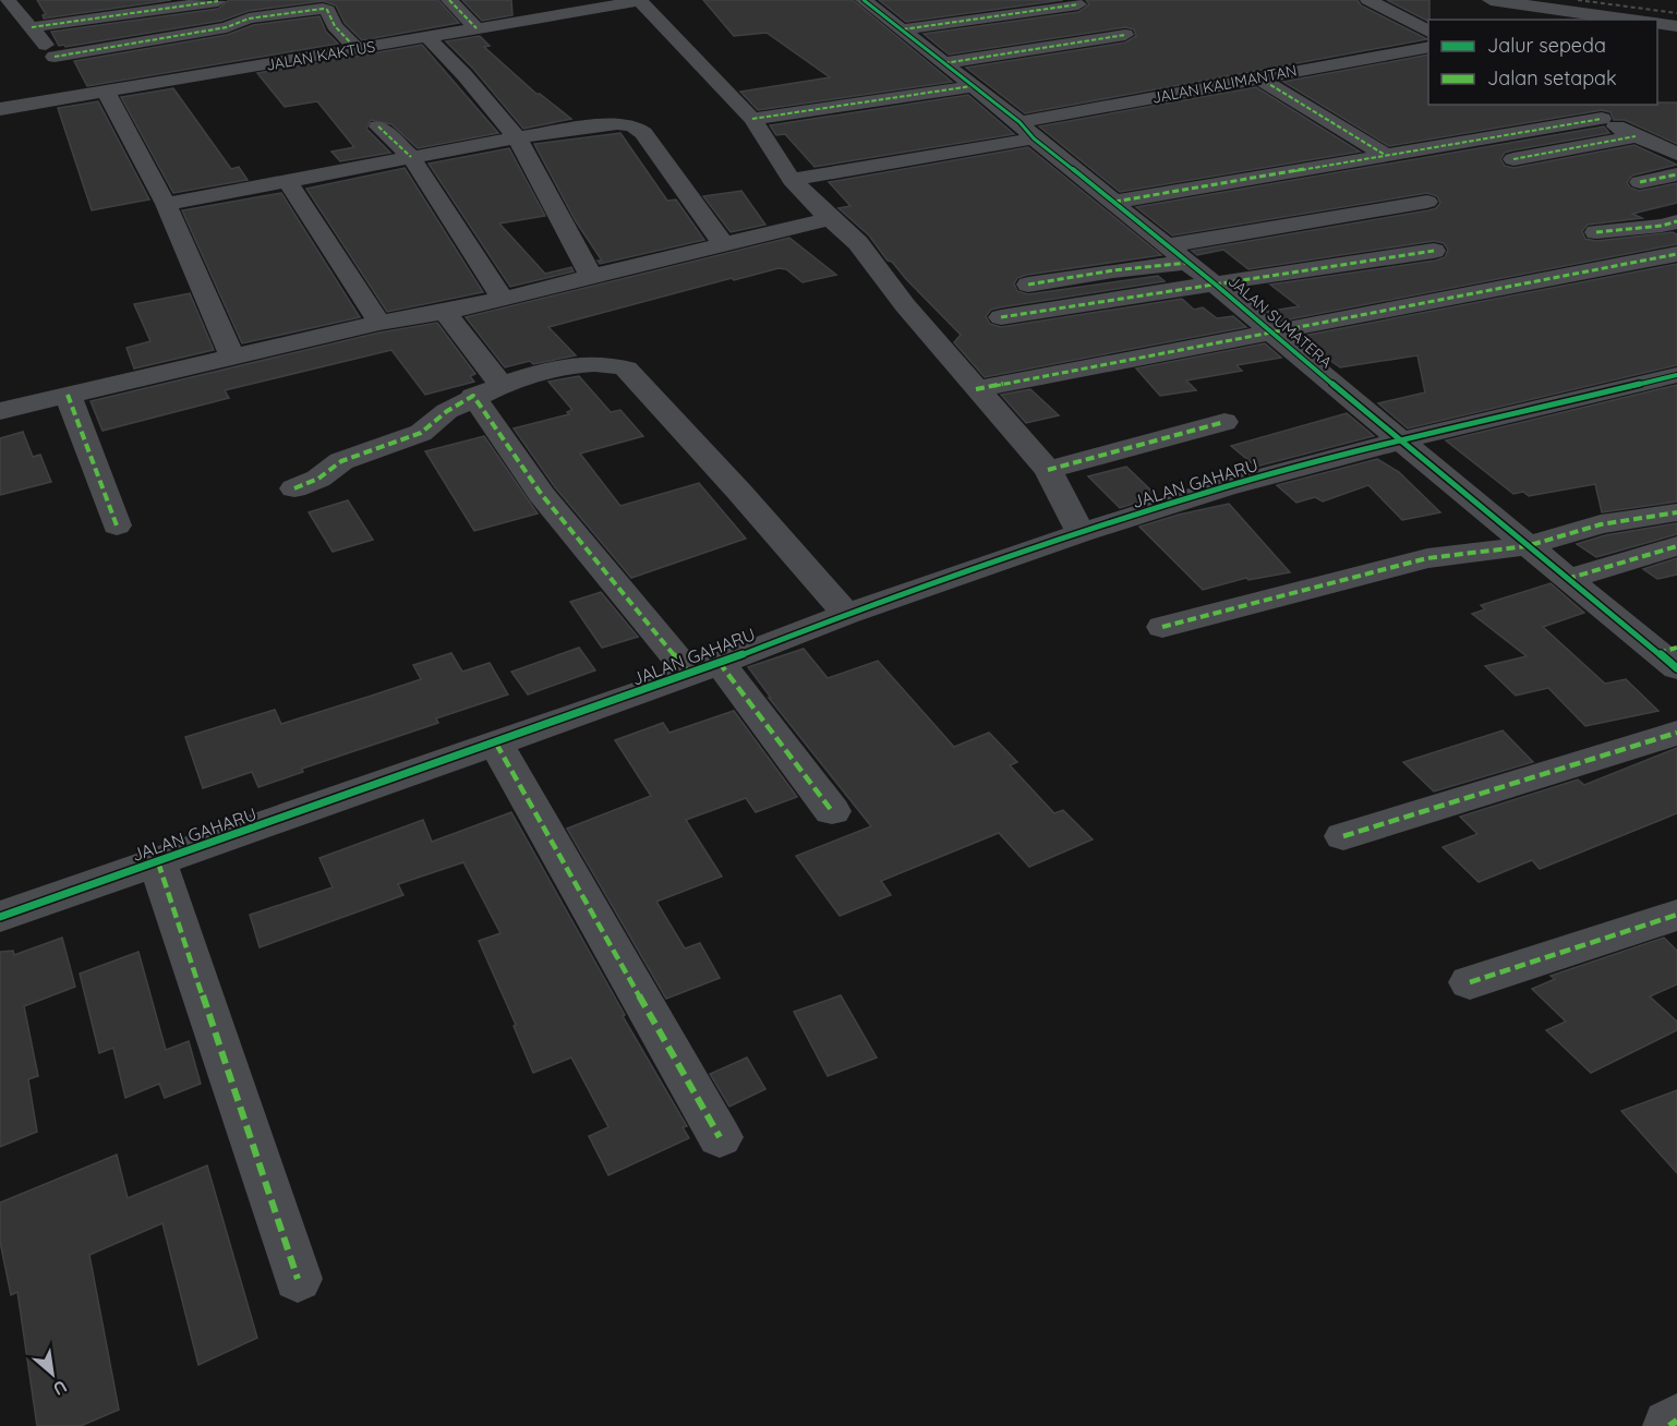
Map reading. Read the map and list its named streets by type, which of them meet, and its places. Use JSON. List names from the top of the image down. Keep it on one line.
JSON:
{"streets":{"street":["JALAN KAKTUS","JALAN KALIMANTAN","JALAN SUMATERA","JALAN GAHARU"]},"crossings":[["JALAN KALIMANTAN","JALAN SUMATERA"],["JALAN SUMATERA","JALAN GAHARU"]],"legend":["Jalur sepeda","Jalan setapak"],"north":"bottom right"}
